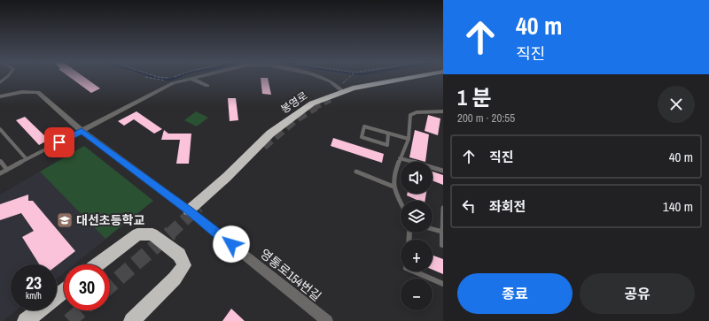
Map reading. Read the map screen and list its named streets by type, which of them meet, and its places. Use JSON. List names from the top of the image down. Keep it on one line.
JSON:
{"streets":{"highway":["봉영로"],"street":["영통로154번길"]},"crossings":[["봉영로","영통로154번길"]],"places":{"school or university":["대선초등학교"]},"page":{"turn":["40 m","직진"],"heading":["1 분","200 m · 20:55"],"list":[{"name":"직진","value":"40 m"},{"name":"좌회전","value":"140 m"}],"map_buttons":["+","−"],"speed":"23 km/h","limit":"30","buttons":["종료","공유"]}}
